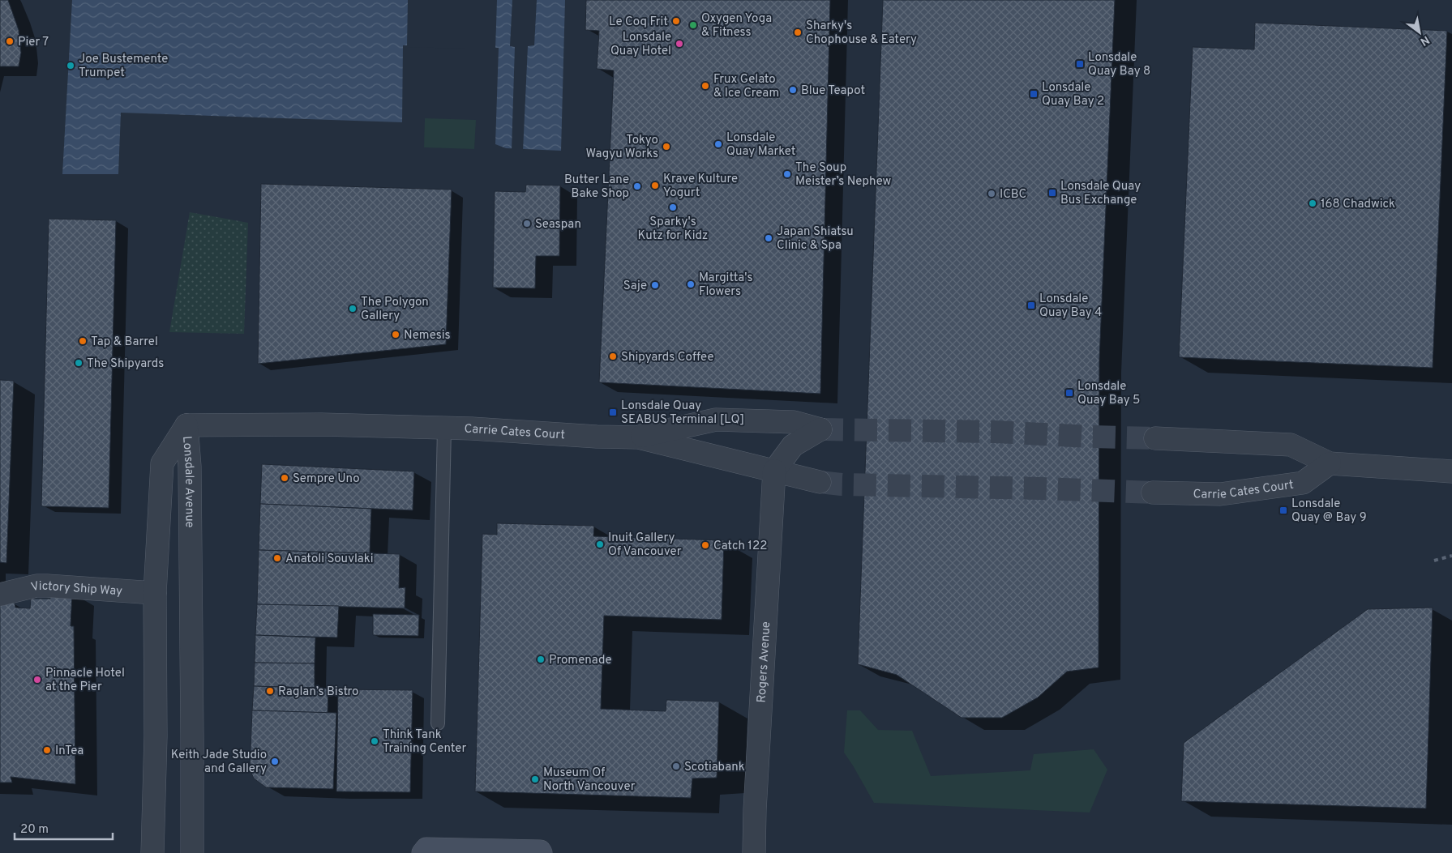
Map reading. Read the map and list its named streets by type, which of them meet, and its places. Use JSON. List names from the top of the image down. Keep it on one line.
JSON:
{"streets":{"street":["Carrie Cates Court","Lonsdale Avenue","Victory Ship Way","Rogers Avenue"]},"crossings":[["Carrie Cates Court","Lonsdale Avenue"],["Carrie Cates Court","Rogers Avenue"],["Lonsdale Avenue","Victory Ship Way"]],"places":{"other":["Le Coq Frit","Oxygen Yoga & Fitness","Sharky's Chophouse & Eatery","Pier 7","Lonsdale Quay Hotel","Joe Bustemente Trumpet","Frux Gelato & Ice Cream","Blue Teapot","Lonsdale Quay Market","Tokyo Wagyu Works","The Soup Meister’s Nephew","Krave Kulture Yogurt","Butter Lane Bake Shop","ICBC","168 Chadwick","Sparky's Kutz for Kidz","Seaspan","Japan Shiatsu Clinic & Spa","Margitta's Flowers","Saje","The Polygon Gallery","Nemesis","Tap & Barrel","Shipyards Coffee","The Shipyards","Sempre Uno","Inuit Gallery Of Vancouver","Catch 122","Anatoli Souvlaki","Promenade","Pinnacle Hotel at the Pier","Raglan’s Bistro","Think Tank Training Center","InTea","Keith Jade Studio and Gallery","Scotiabank","Museum Of North Vancouver"],"transit":["Lonsdale Quay Bay 8","Lonsdale Quay Bay 2","Lonsdale Quay Bus Exchange","Lonsdale Quay Bay 4","Lonsdale Quay Bay 5","Lonsdale Quay SEABUS Terminal [LQ]","Lonsdale Quay @ Bay 9"]},"scale_bar":"20 m","north":"bottom right"}
